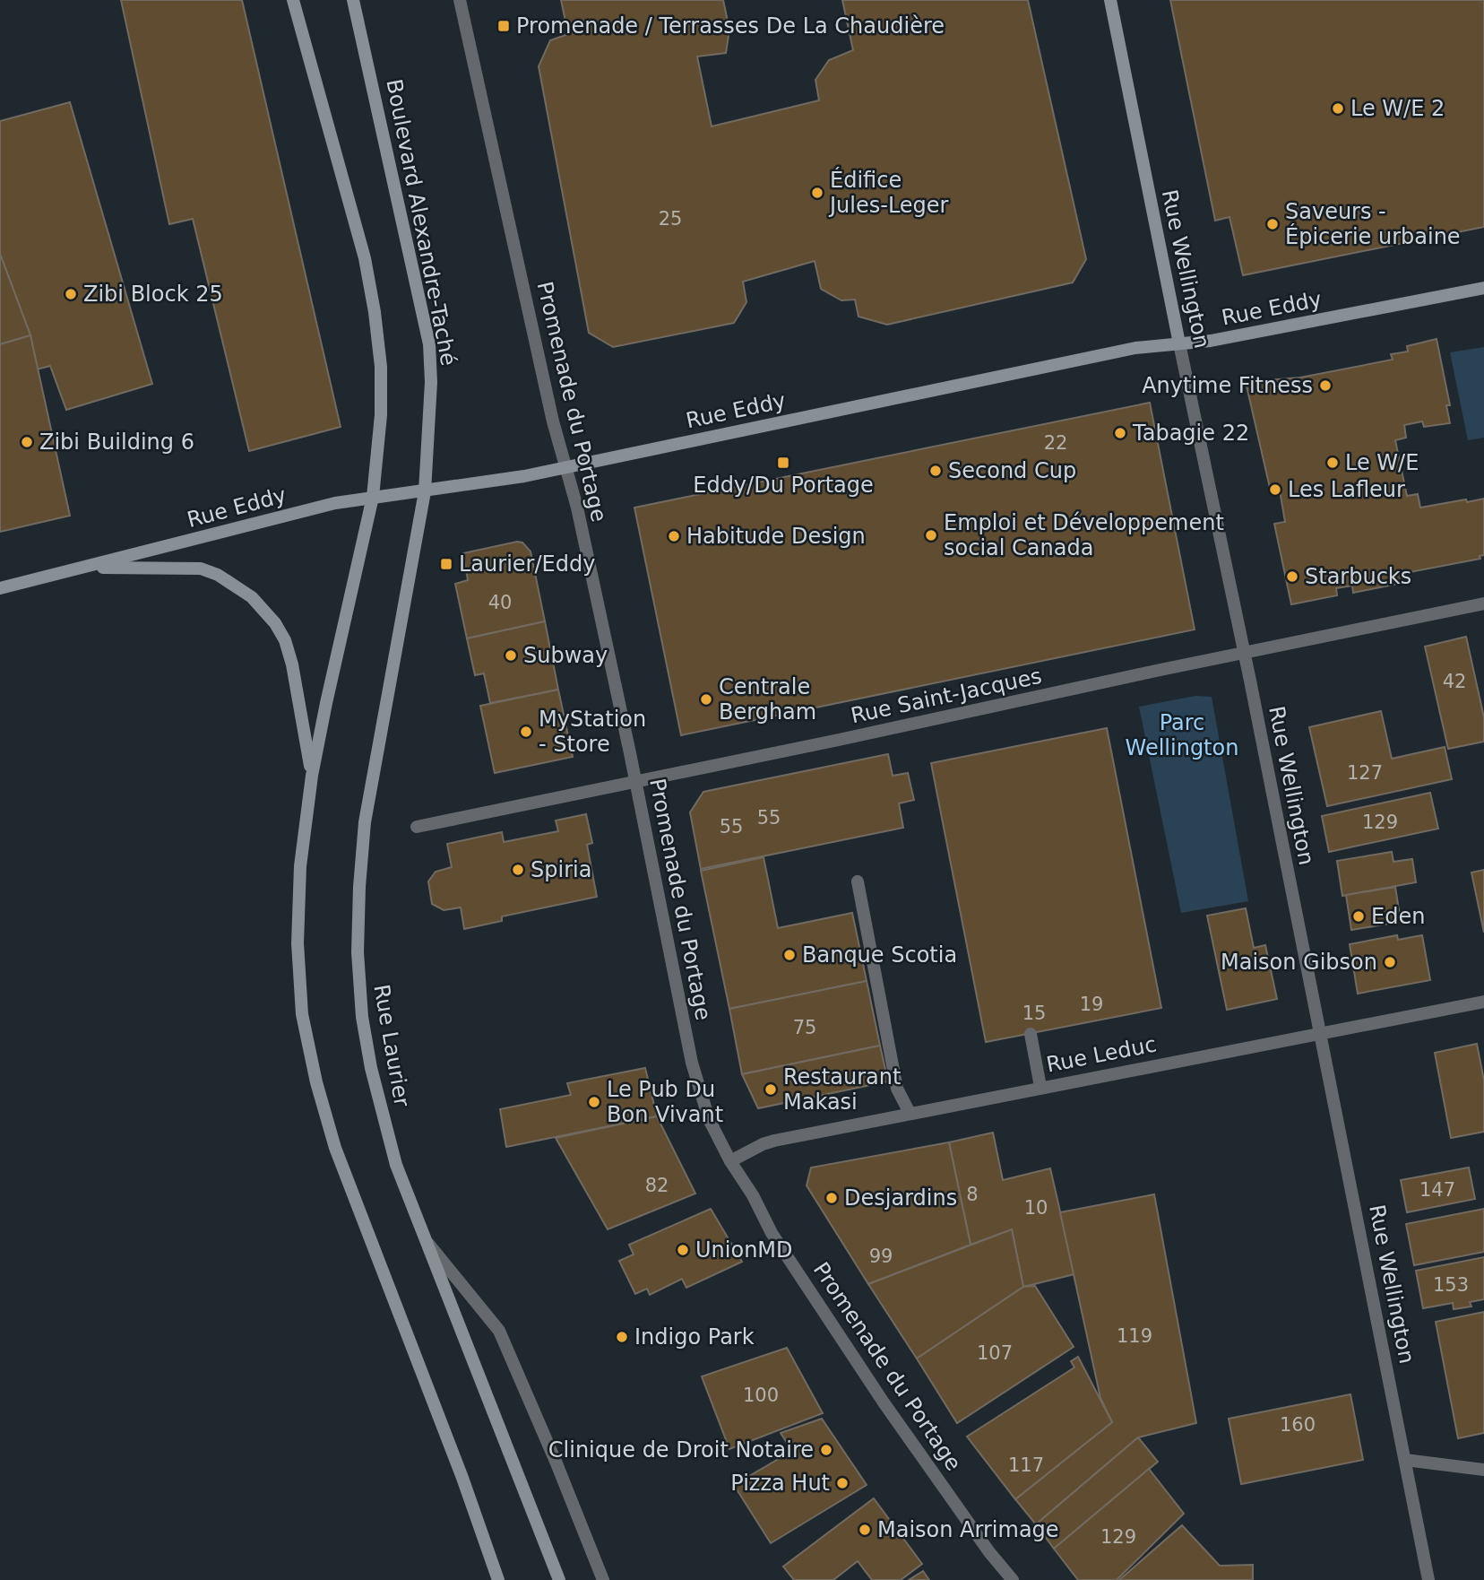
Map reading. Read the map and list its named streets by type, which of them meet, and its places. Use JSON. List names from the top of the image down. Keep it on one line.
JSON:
{"streets":{"main road":["Boulevard Alexandre-Taché","Rue Wellington","Rue Eddy","Rue Laurier"],"street":["Promenade du Portage","Rue Saint-Jacques","Rue Leduc"]},"crossings":[["Boulevard Alexandre-Taché","Rue Eddy"],["Boulevard Alexandre-Taché","Rue Laurier"],["Rue Wellington","Rue Eddy"],["Rue Wellington","Rue Saint-Jacques"],["Rue Wellington","Rue Leduc"],["Rue Eddy","Promenade du Portage"],["Rue Eddy","Rue Laurier"],["Promenade du Portage","Rue Saint-Jacques"],["Promenade du Portage","Rue Leduc"]],"parks":["Parc Wellington"],"places":{"transit":["Promenade / Terrasses De La Chaudière","Eddy/Du Portage","Laurier/Eddy"],"other":["Le W/E 2","Édifice Jules-Leger","Saveurs - Épicerie urbaine","Zibi Block 25","Anytime Fitness","Tabagie 22","Zibi Building 6","Le W/E","Second Cup","Les Lafleur","Emploi et Développement social Canada","Habitude Design","Starbucks","Subway","Centrale Bergham","MyStation - Store","Spiria","Eden","Banque Scotia","Maison Gibson","Restaurant Makasi","Le Pub Du Bon Vivant","Desjardins","UnionMD","Indigo Park","Clinique de Droit Notaire","Pizza Hut","Maison Arrimage"]},"house_numbers":["25","22","40","42","127","55","129","55","19","15","75","82","147","8","10","99","153","119","107","100","160","117","129"]}
